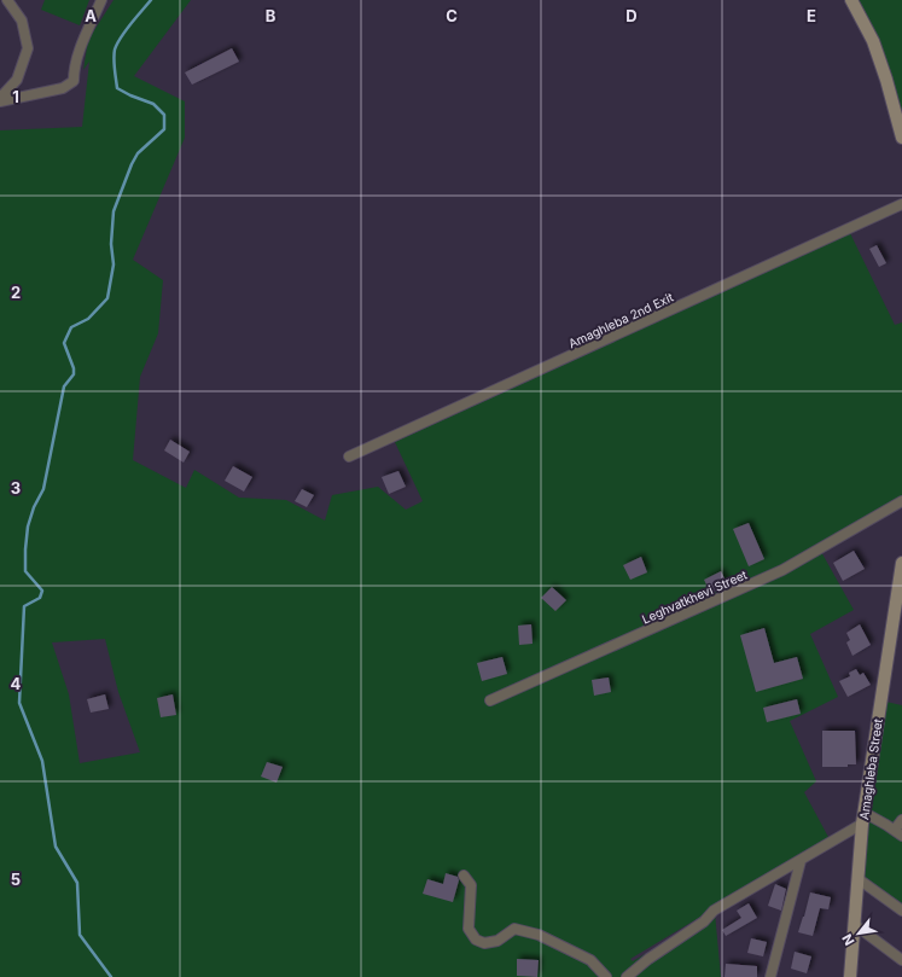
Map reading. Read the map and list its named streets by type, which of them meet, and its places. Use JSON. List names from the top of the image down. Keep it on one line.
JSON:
{"streets":{"street":["Amaghleba 2nd Exit","Leghvatkhevi Street","Amaghleba Street"]},"north":"bottom left","grid":{"columns":["A","B","C","D","E"],"rows":["1","2","3","4","5"]}}
